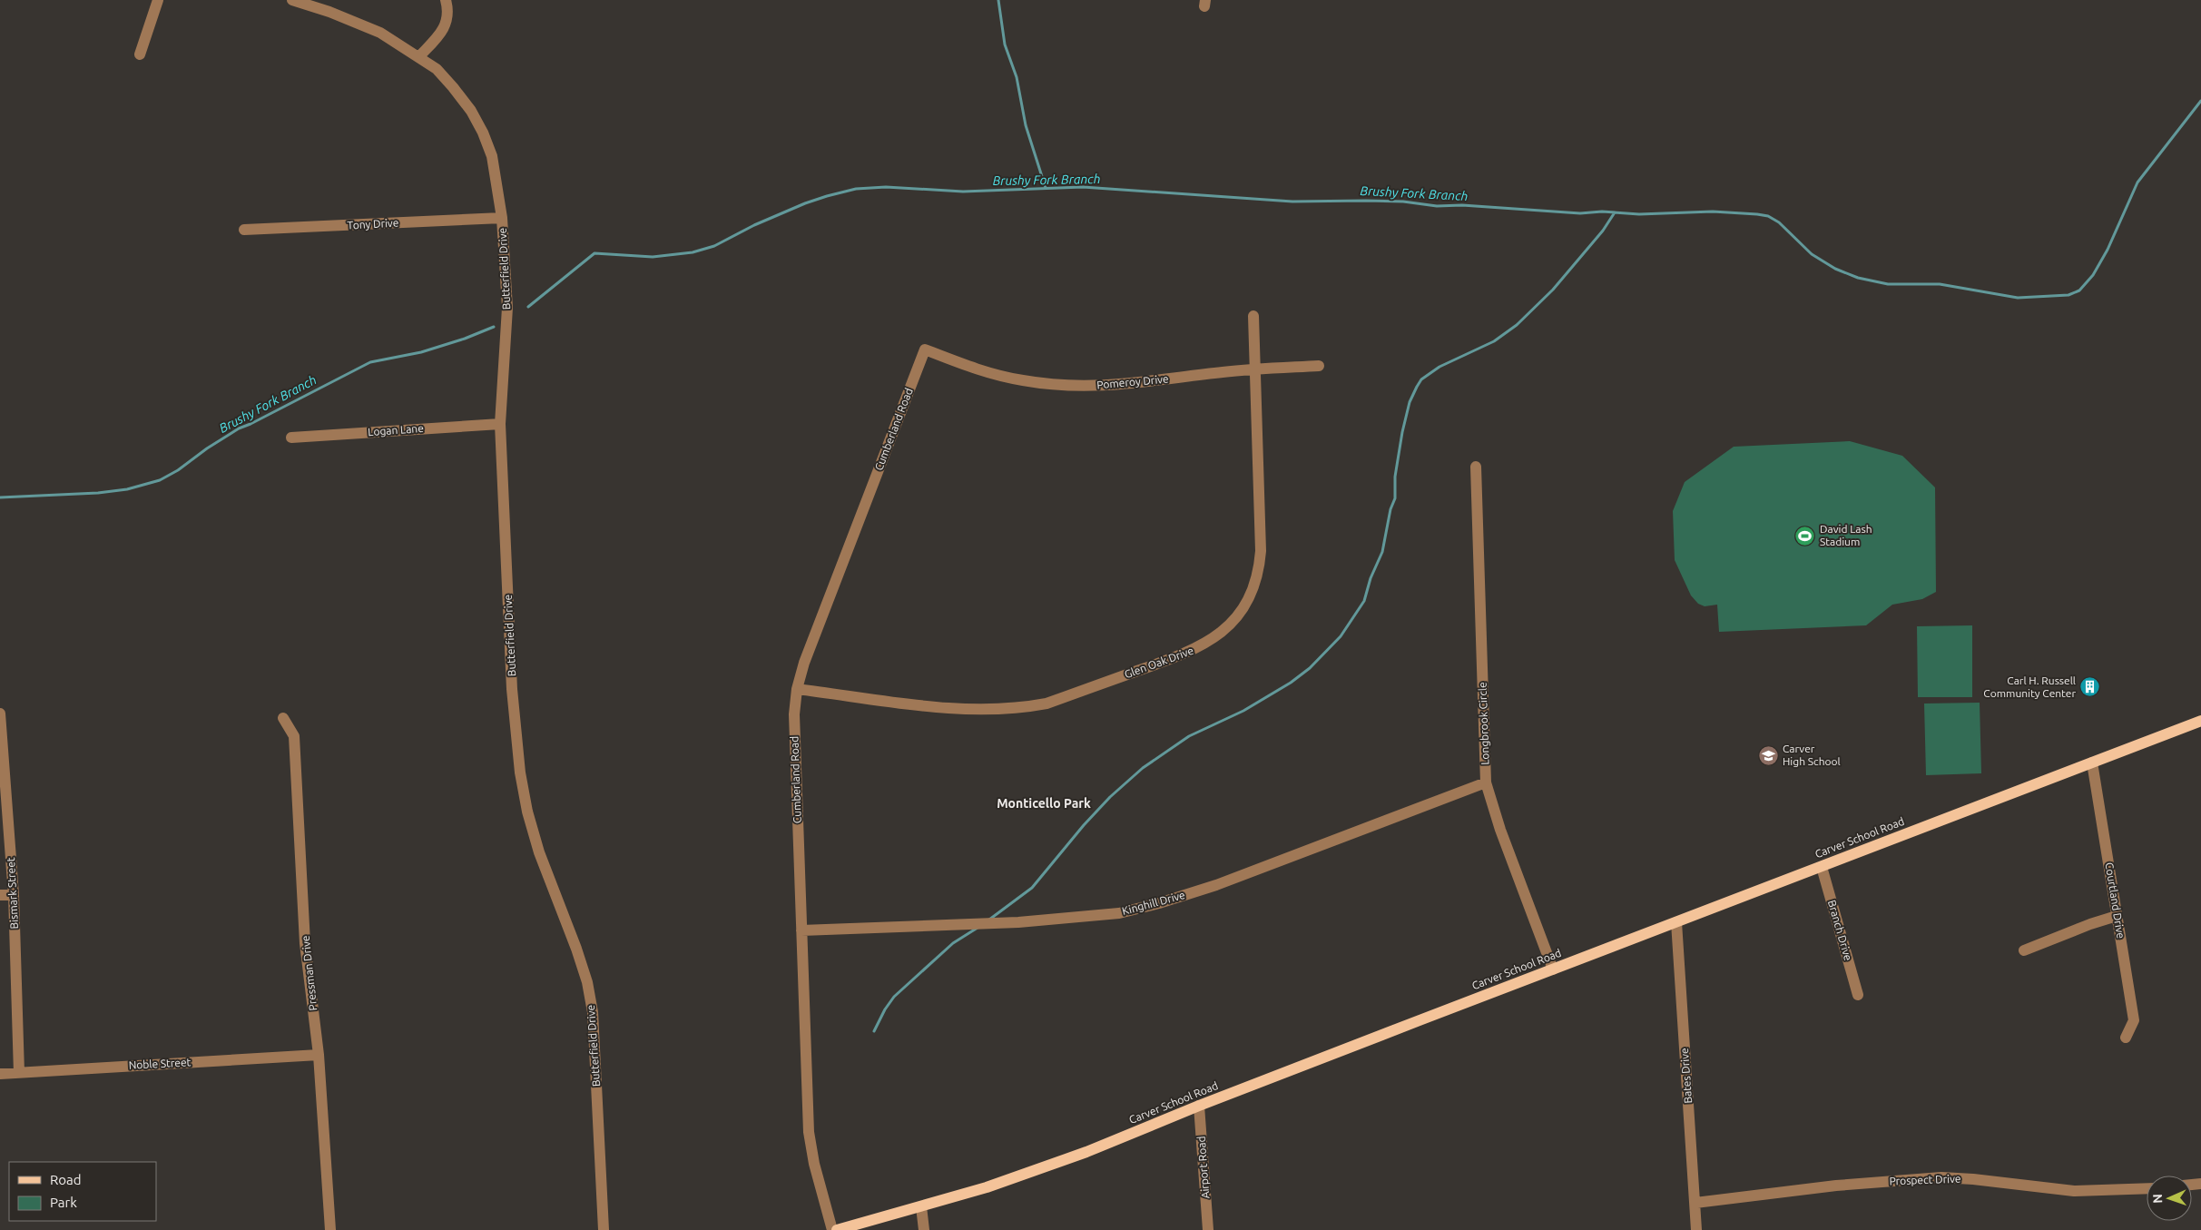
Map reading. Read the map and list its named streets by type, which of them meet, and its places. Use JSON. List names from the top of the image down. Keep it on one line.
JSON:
{"streets":{"main road":["Carver School Road"],"street":["Tony Drive","Butterfield Drive","Pomeroy Drive","Cumberland Road","Logan Lane","Glen Oak Drive","Longbrook Circle","Bismark Street","Courtland Drive","Kinghill Drive","Branch Drive","Pressman Drive","Noble Street","Bates Drive","Airport Road","Prospect Drive"]},"crossings":[["Tony Drive","Butterfield Drive"],["Butterfield Drive","Logan Lane"],["Pomeroy Drive","Cumberland Road"],["Pomeroy Drive","Glen Oak Drive"],["Cumberland Road","Glen Oak Drive"],["Cumberland Road","Kinghill Drive"],["Longbrook Circle","Carver School Road"],["Longbrook Circle","Kinghill Drive"],["Carver School Road","Courtland Drive"],["Carver School Road","Branch Drive"],["Carver School Road","Bates Drive"],["Carver School Road","Airport Road"],["Bismark Street","Noble Street"],["Pressman Drive","Noble Street"],["Bates Drive","Prospect Drive"]],"districts":["Monticello Park"],"water":["Brushy Fork Branch"],"places":{"sports":["David Lash Stadium"],"building":["Carl H. Russell Community Center"],"school or university":["Carver High School"]},"legend":["Road","Park"],"north":"left"}
